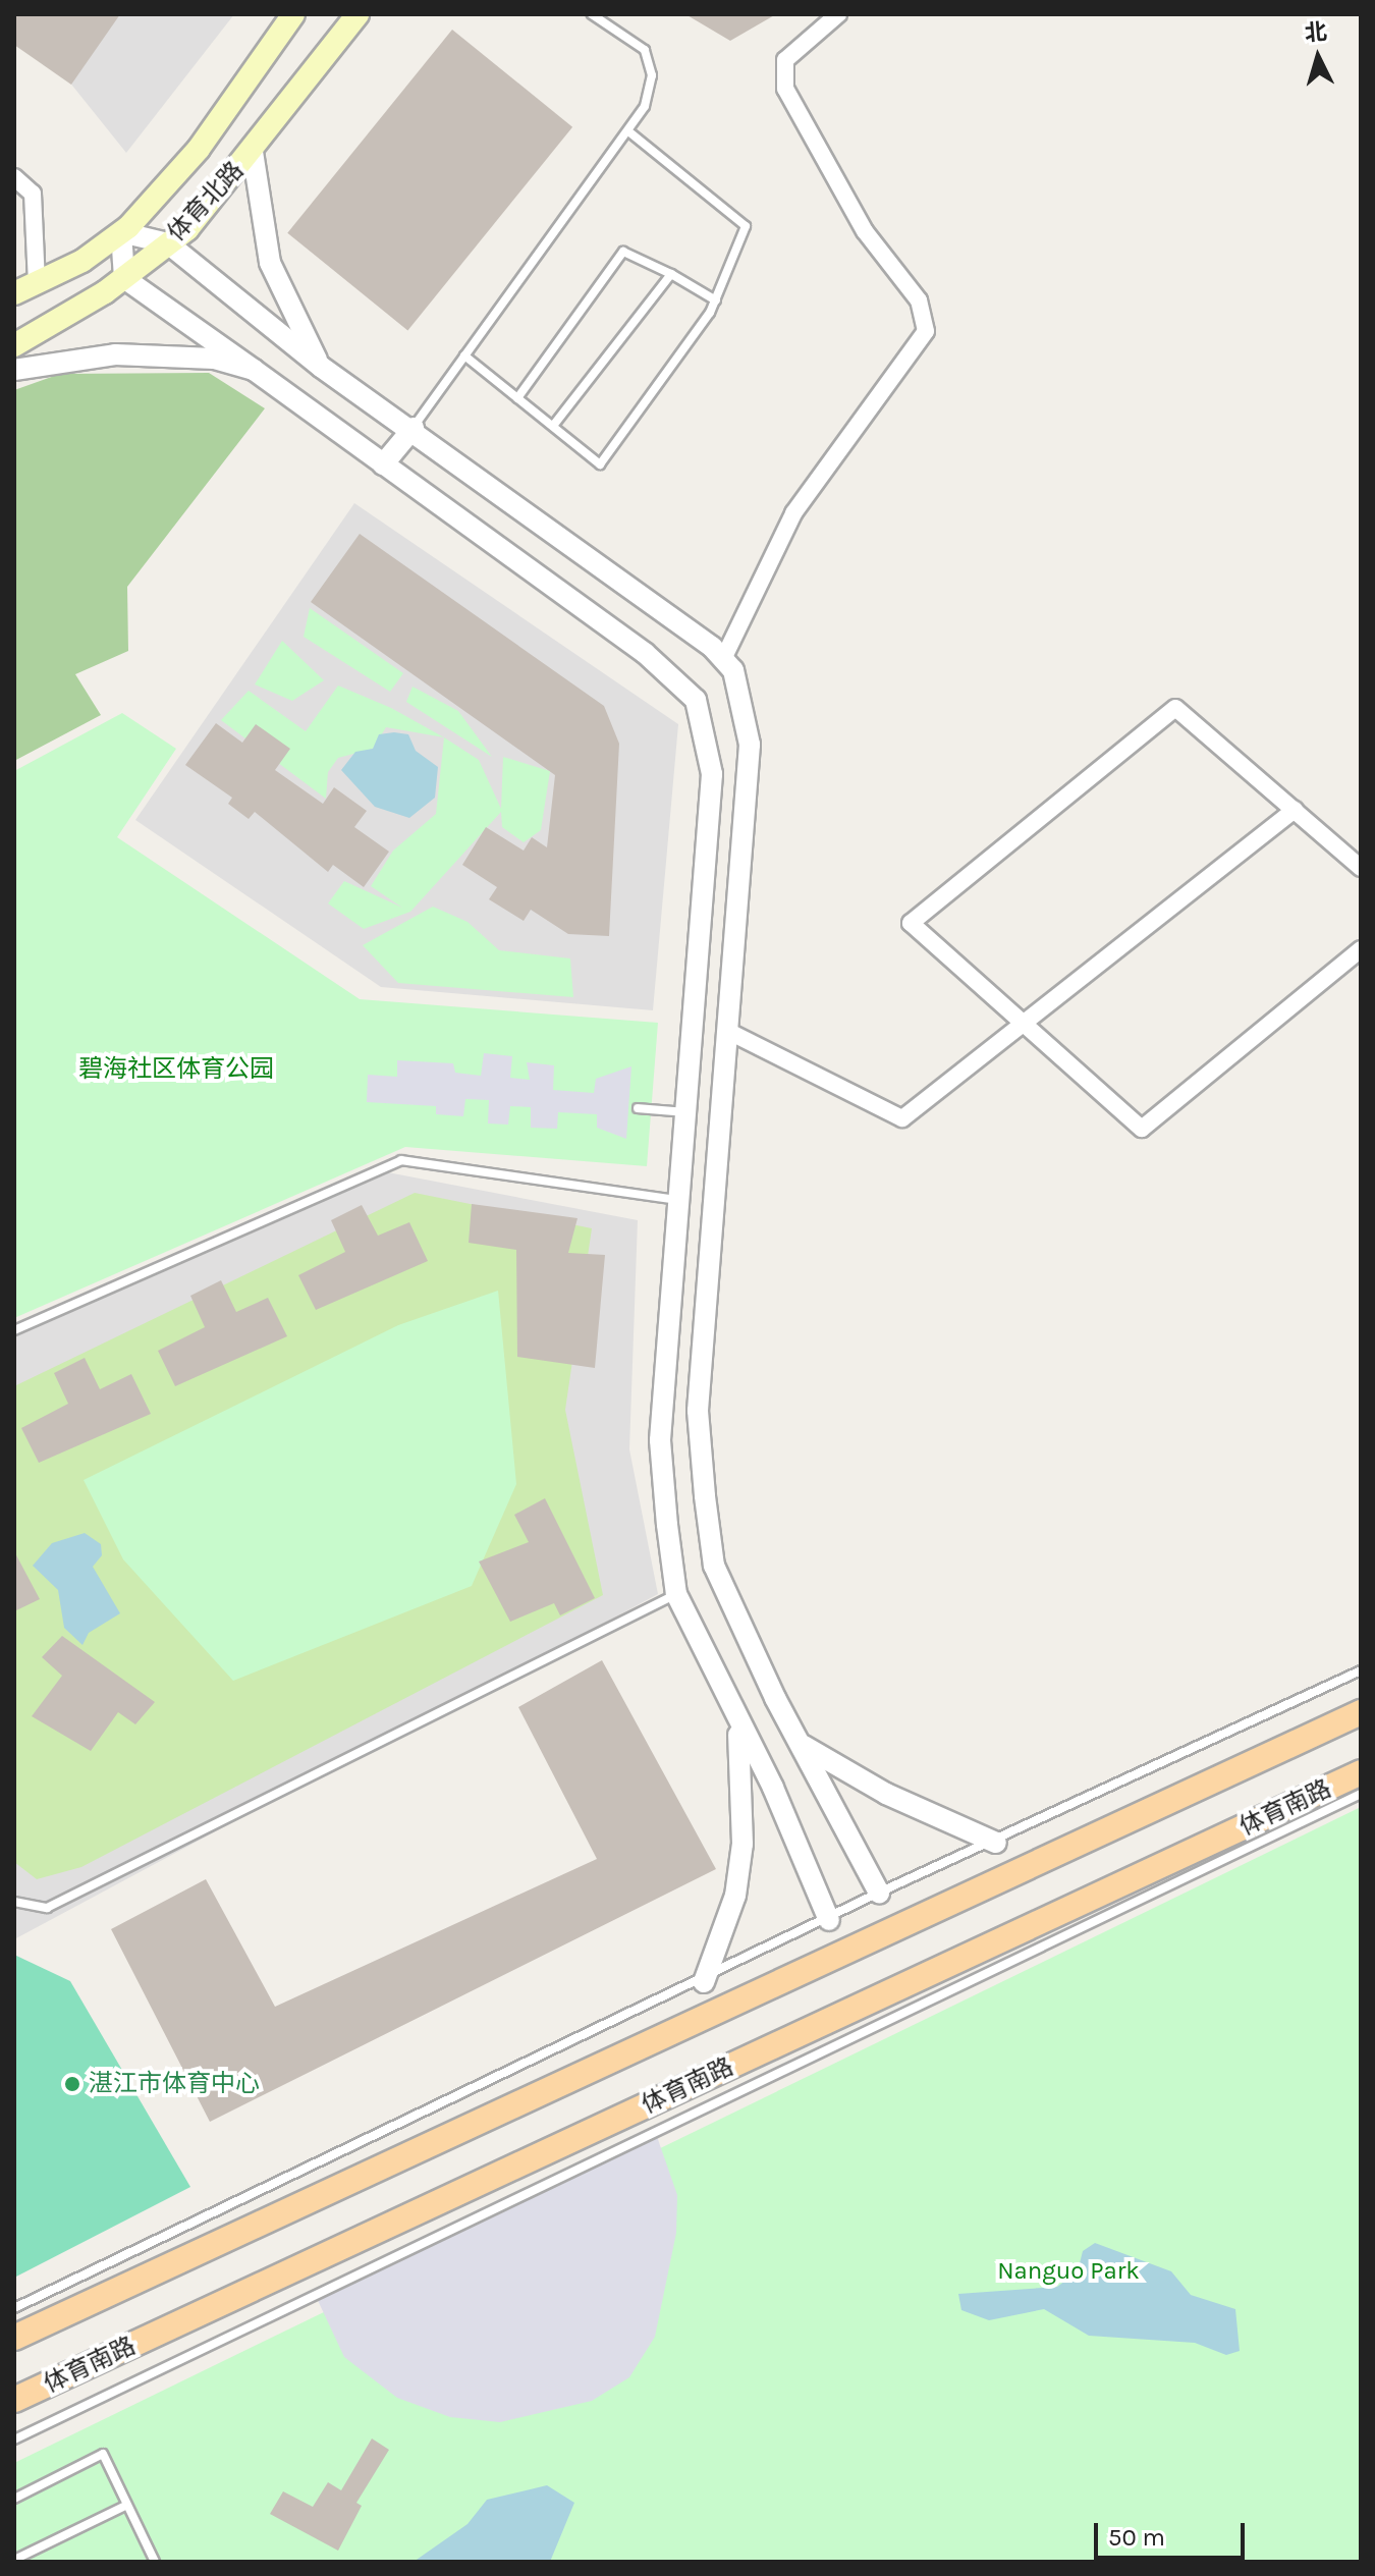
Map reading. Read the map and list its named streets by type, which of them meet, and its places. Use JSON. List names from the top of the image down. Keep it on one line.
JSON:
{"streets":{"main road":["体育北路","体育南路"]},"parks":["碧海社区体育公园","Nanguo Park"],"places":["湛江市体育中心"],"scale_bar":"50 m","north":"top"}
